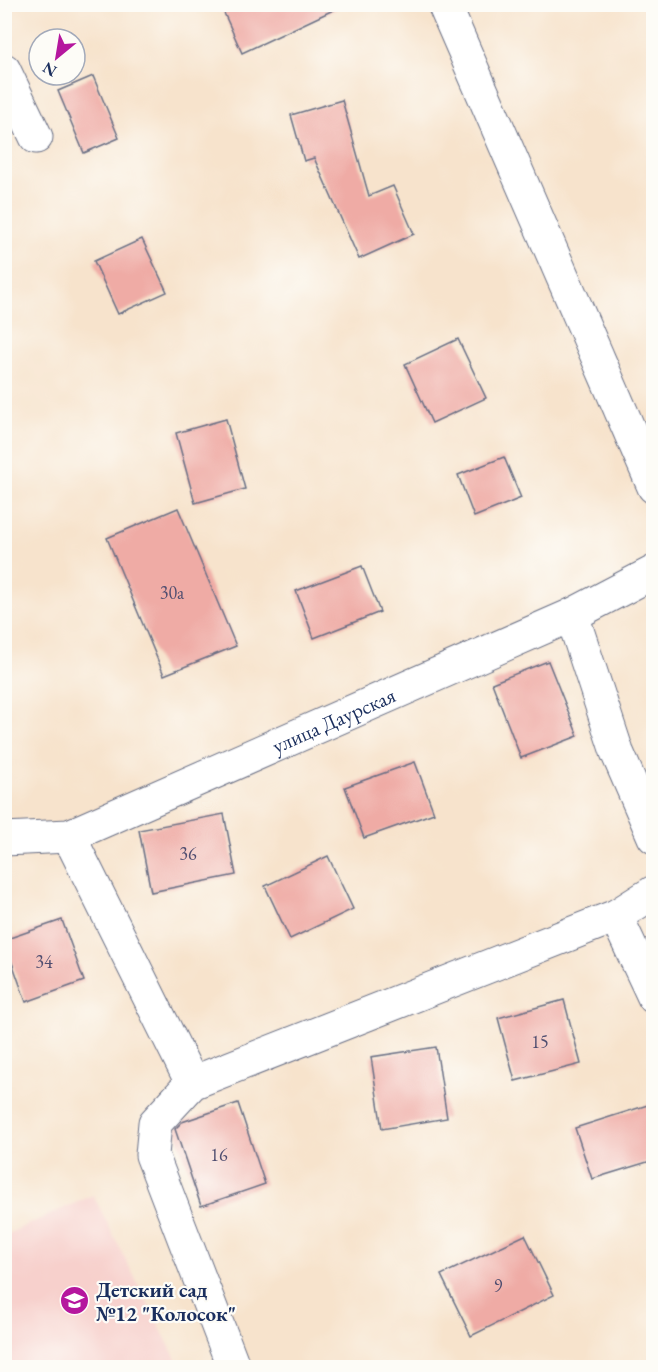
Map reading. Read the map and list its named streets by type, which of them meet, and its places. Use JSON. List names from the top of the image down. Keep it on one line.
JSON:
{"streets":{"street":["улица Даурская"]},"places":{"school or university":["Детский сад №12 \"Колосок\""]},"house_numbers":["30а","36","34","15","16","9"],"north":"bottom left"}
